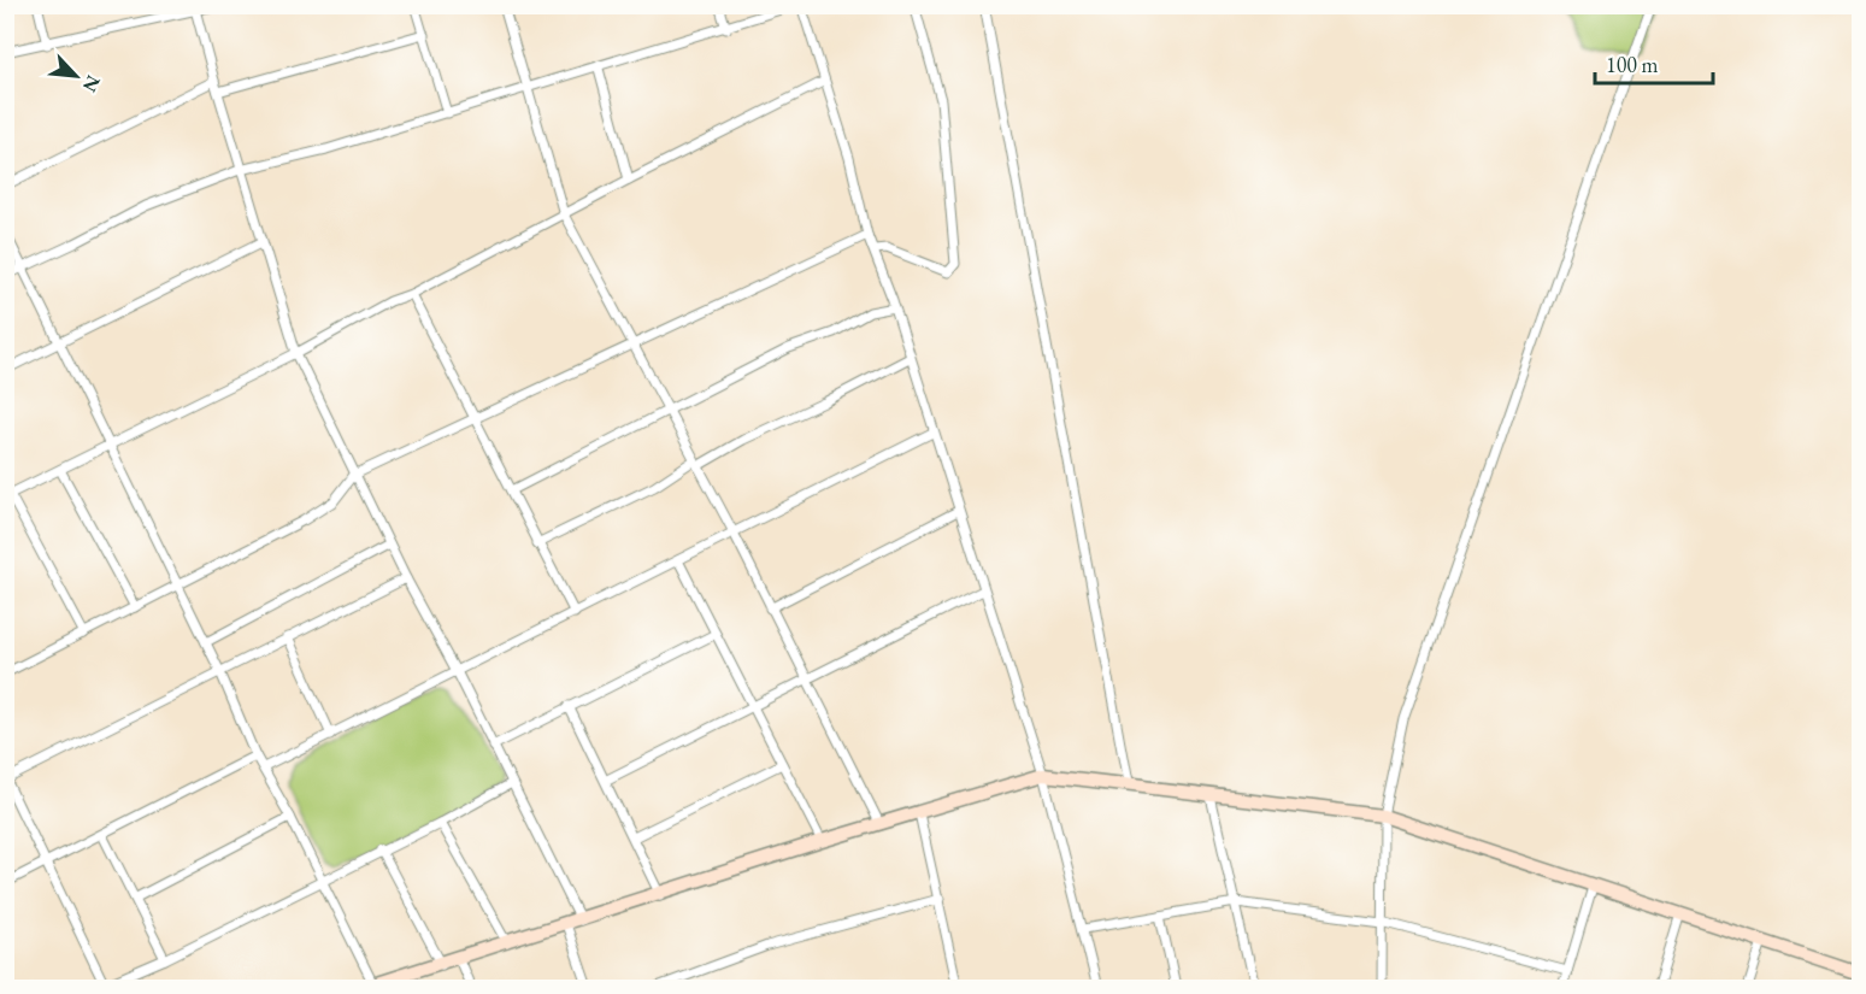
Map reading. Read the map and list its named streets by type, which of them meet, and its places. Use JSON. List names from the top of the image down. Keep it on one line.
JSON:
{"scale_bar":"100 m","north":"bottom right"}
